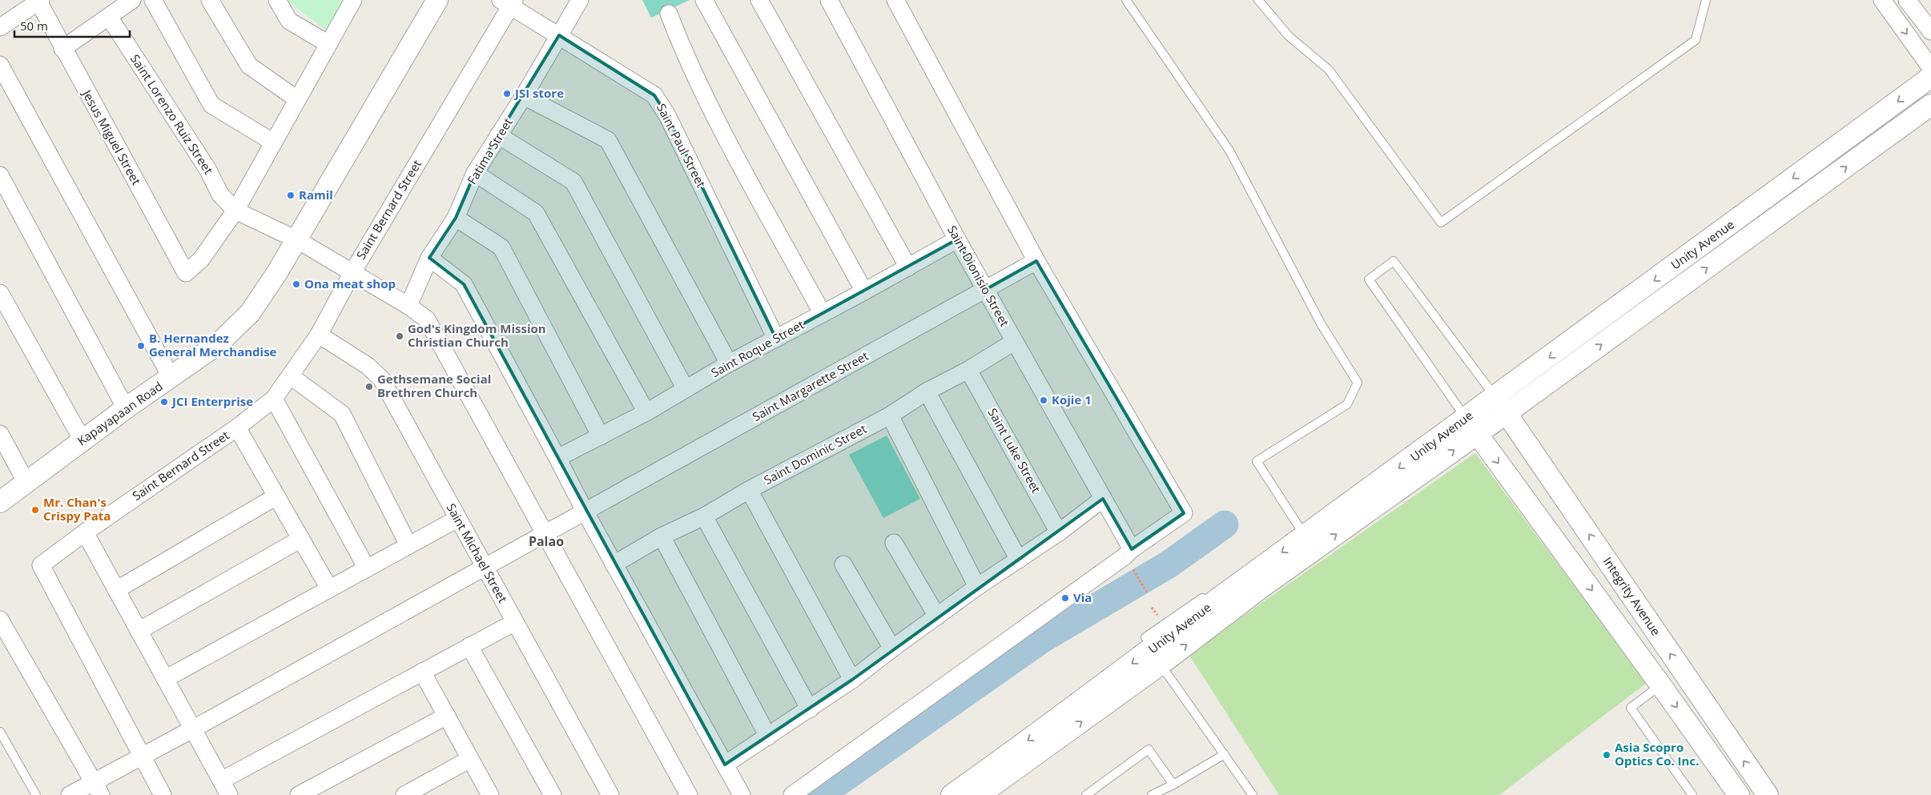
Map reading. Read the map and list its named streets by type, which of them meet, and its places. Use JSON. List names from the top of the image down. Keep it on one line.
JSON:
{"streets":{"street":["Saint Lorenzo Ruiz Street","Jesus Miguel Street","Saint Paul Street","Fatima Street","Saint Bernard Street","Unity Avenue","Saint Dionisio Street","Saint Roque Street","Saint Margarette Street","Kapayapaan Road","Saint Luke Street","Saint Dominic Street","Saint Michael Street","Integrity Avenue"]},"crossings":[["Saint Lorenzo Ruiz Street","Jesus Miguel Street"],["Saint Paul Street","Fatima Street"],["Saint Paul Street","Saint Bernard Street"],["Saint Paul Street","Saint Roque Street"],["Saint Bernard Street","Saint Margarette Street"],["Saint Bernard Street","Saint Michael Street"],["Unity Avenue","Integrity Avenue"],["Saint Dionisio Street","Saint Roque Street"],["Saint Dionisio Street","Saint Margarette Street"],["Saint Dionisio Street","Saint Dominic Street"],["Saint Margarette Street","Saint Michael Street"],["Saint Luke Street","Saint Dominic Street"]],"districts":["Palao"],"places":["JSI store","Ramil","Ona meat shop","God's Kingdom Mission Christian Church","B. Hernandez General Merchandise","Gethsemane Social Brethren Church","Kojie 1","JCI Enterprise","Mr. Chan's Crispy Pata","Via","Asia Scopro Optics Co. Inc."],"scale_bar":"50 m"}
